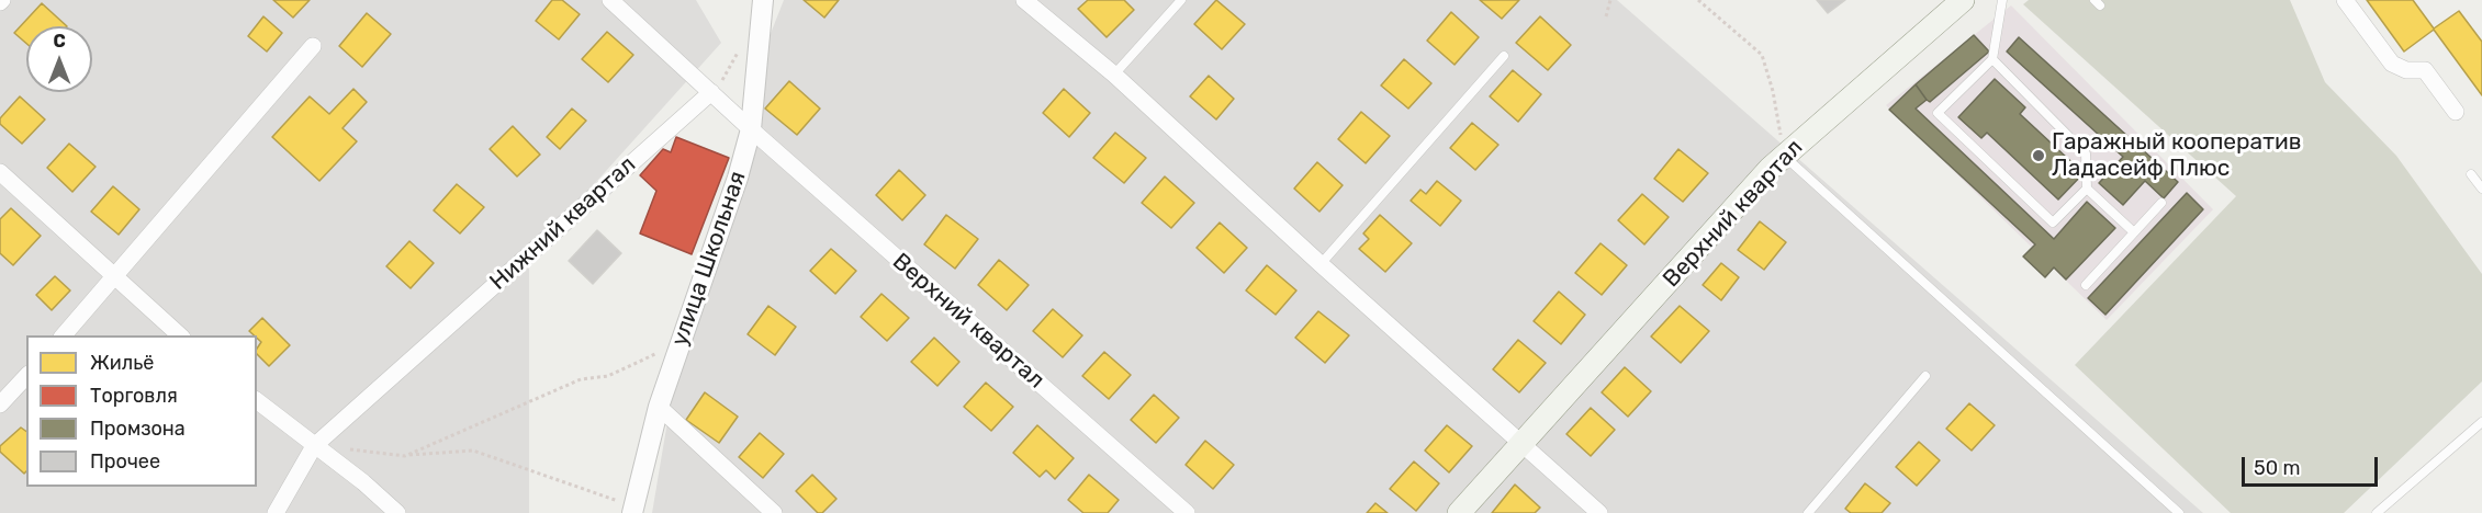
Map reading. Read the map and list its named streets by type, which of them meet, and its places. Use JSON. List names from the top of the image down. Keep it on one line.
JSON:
{"streets":{"main road":["Верхний квартал"],"street":["Нижний квартал","улица Школьная"]},"crossings":[["Верхний квартал","Нижний квартал"],["Верхний квартал","улица Школьная"]],"places":["Гаражный кооператив Ладасейф Плюс"],"legend":["Жильё","Торговля","Промзона","Прочее"],"scale_bar":"50 m","north":"top"}
